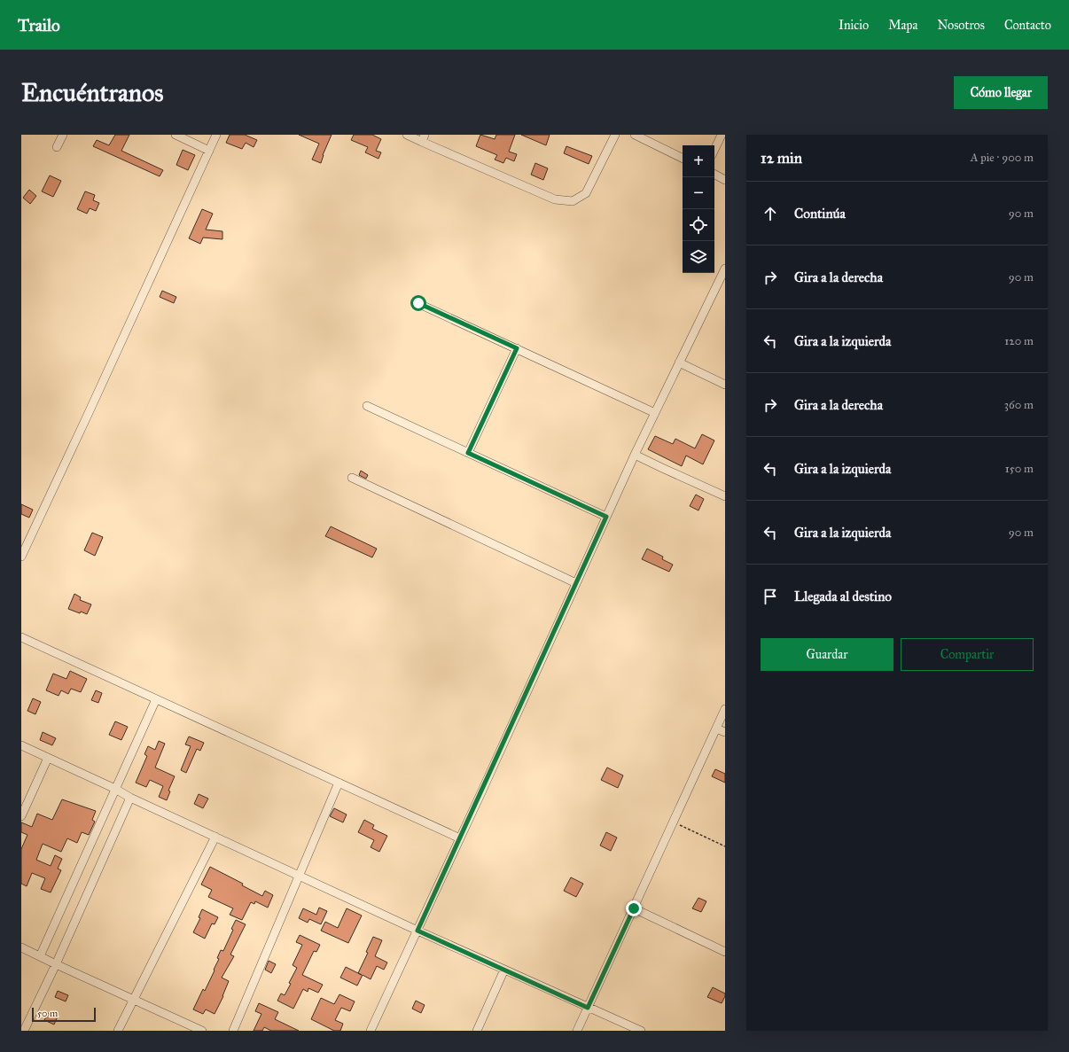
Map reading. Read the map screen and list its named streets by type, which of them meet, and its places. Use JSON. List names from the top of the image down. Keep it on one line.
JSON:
{"scale_bar":"50 m","page":{"header":"Trailo","nav":["Inicio","Mapa","Nosotros","Contacto"],"buttons":["Cómo llegar",["Guardar","Compartir"]],"title":"Encuéntranos","heading":["12 min","A pie · 900 m"],"map_buttons":["+","−"],"list":[["Continúa","90 m"],["Gira a la derecha","90 m"],["Gira a la izquierda","120 m"],["Gira a la derecha","360 m"],["Gira a la izquierda","150 m"],["Gira a la izquierda","90 m"],"Llegada al destino"],"scale":"50 m"}}
